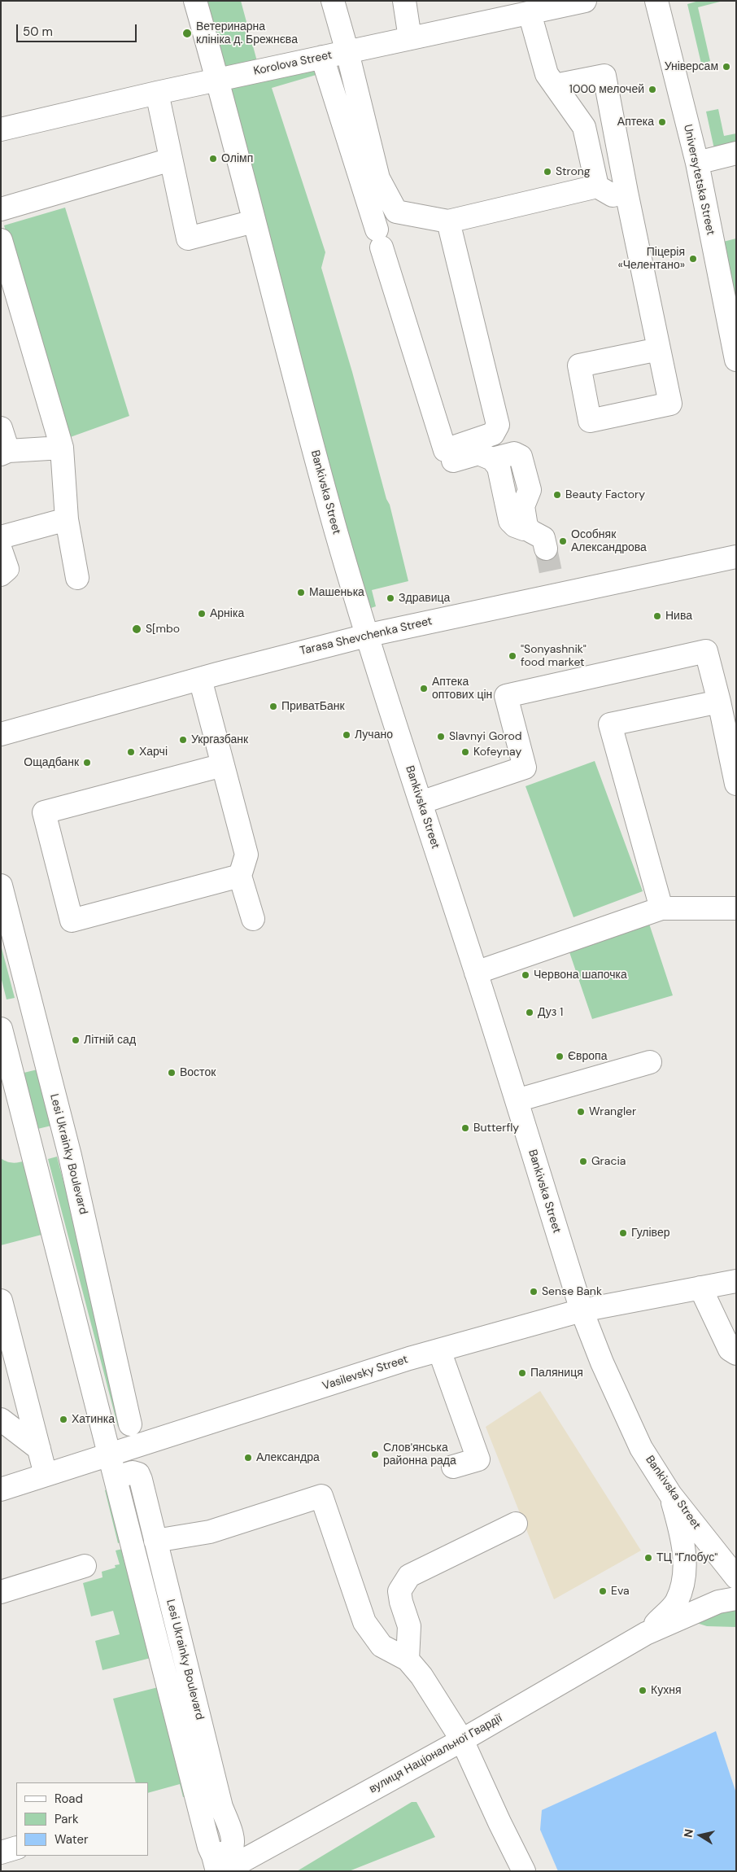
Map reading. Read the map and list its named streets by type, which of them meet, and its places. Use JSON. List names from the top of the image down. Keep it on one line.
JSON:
{"streets":{"street":["Korolova Street","Universytetska Street","Bankivska Street","Tarasa Shevchenka Street","Lesi Ukrainky Boulevard","Vasilevsky Street","вулиця Національної Гвардії"]},"crossings":[["Korolova Street","Bankivska Street"],["Bankivska Street","Tarasa Shevchenka Street"],["Bankivska Street","Vasilevsky Street"],["Lesi Ukrainky Boulevard","Vasilevsky Street"],["Lesi Ukrainky Boulevard","вулиця Національної Гвардії"]],"places":["Ветеринарна клініка д. Брежнєва","Універсам","1000 мелочей","Аптека","Олімп","Strong","Піцерія «Челентано»","Beauty Factory","Особняк Александрова","Машенька","Здравица","Арніка","Нива","S[mbo","\"Sonyashnik\" food market","Аптека оптових цін","ПриватБанк","Лучано","Slavnyi Gorod","Укргазбанк","Харчі","Kofeynay","Ощадбанк","Червона шапочка","Дуз 1","Літній сад","Європа","Восток","Wrangler","Butterfly","Gracia","Гулівер","Sense Bank","Паляниця","Хатинка","Слов'янська районна рада","Александра","ТЦ \"Глобус\"","Eva","Кухня"],"legend":["Road","Park","Water"],"scale_bar":"50 m","north":"left"}
